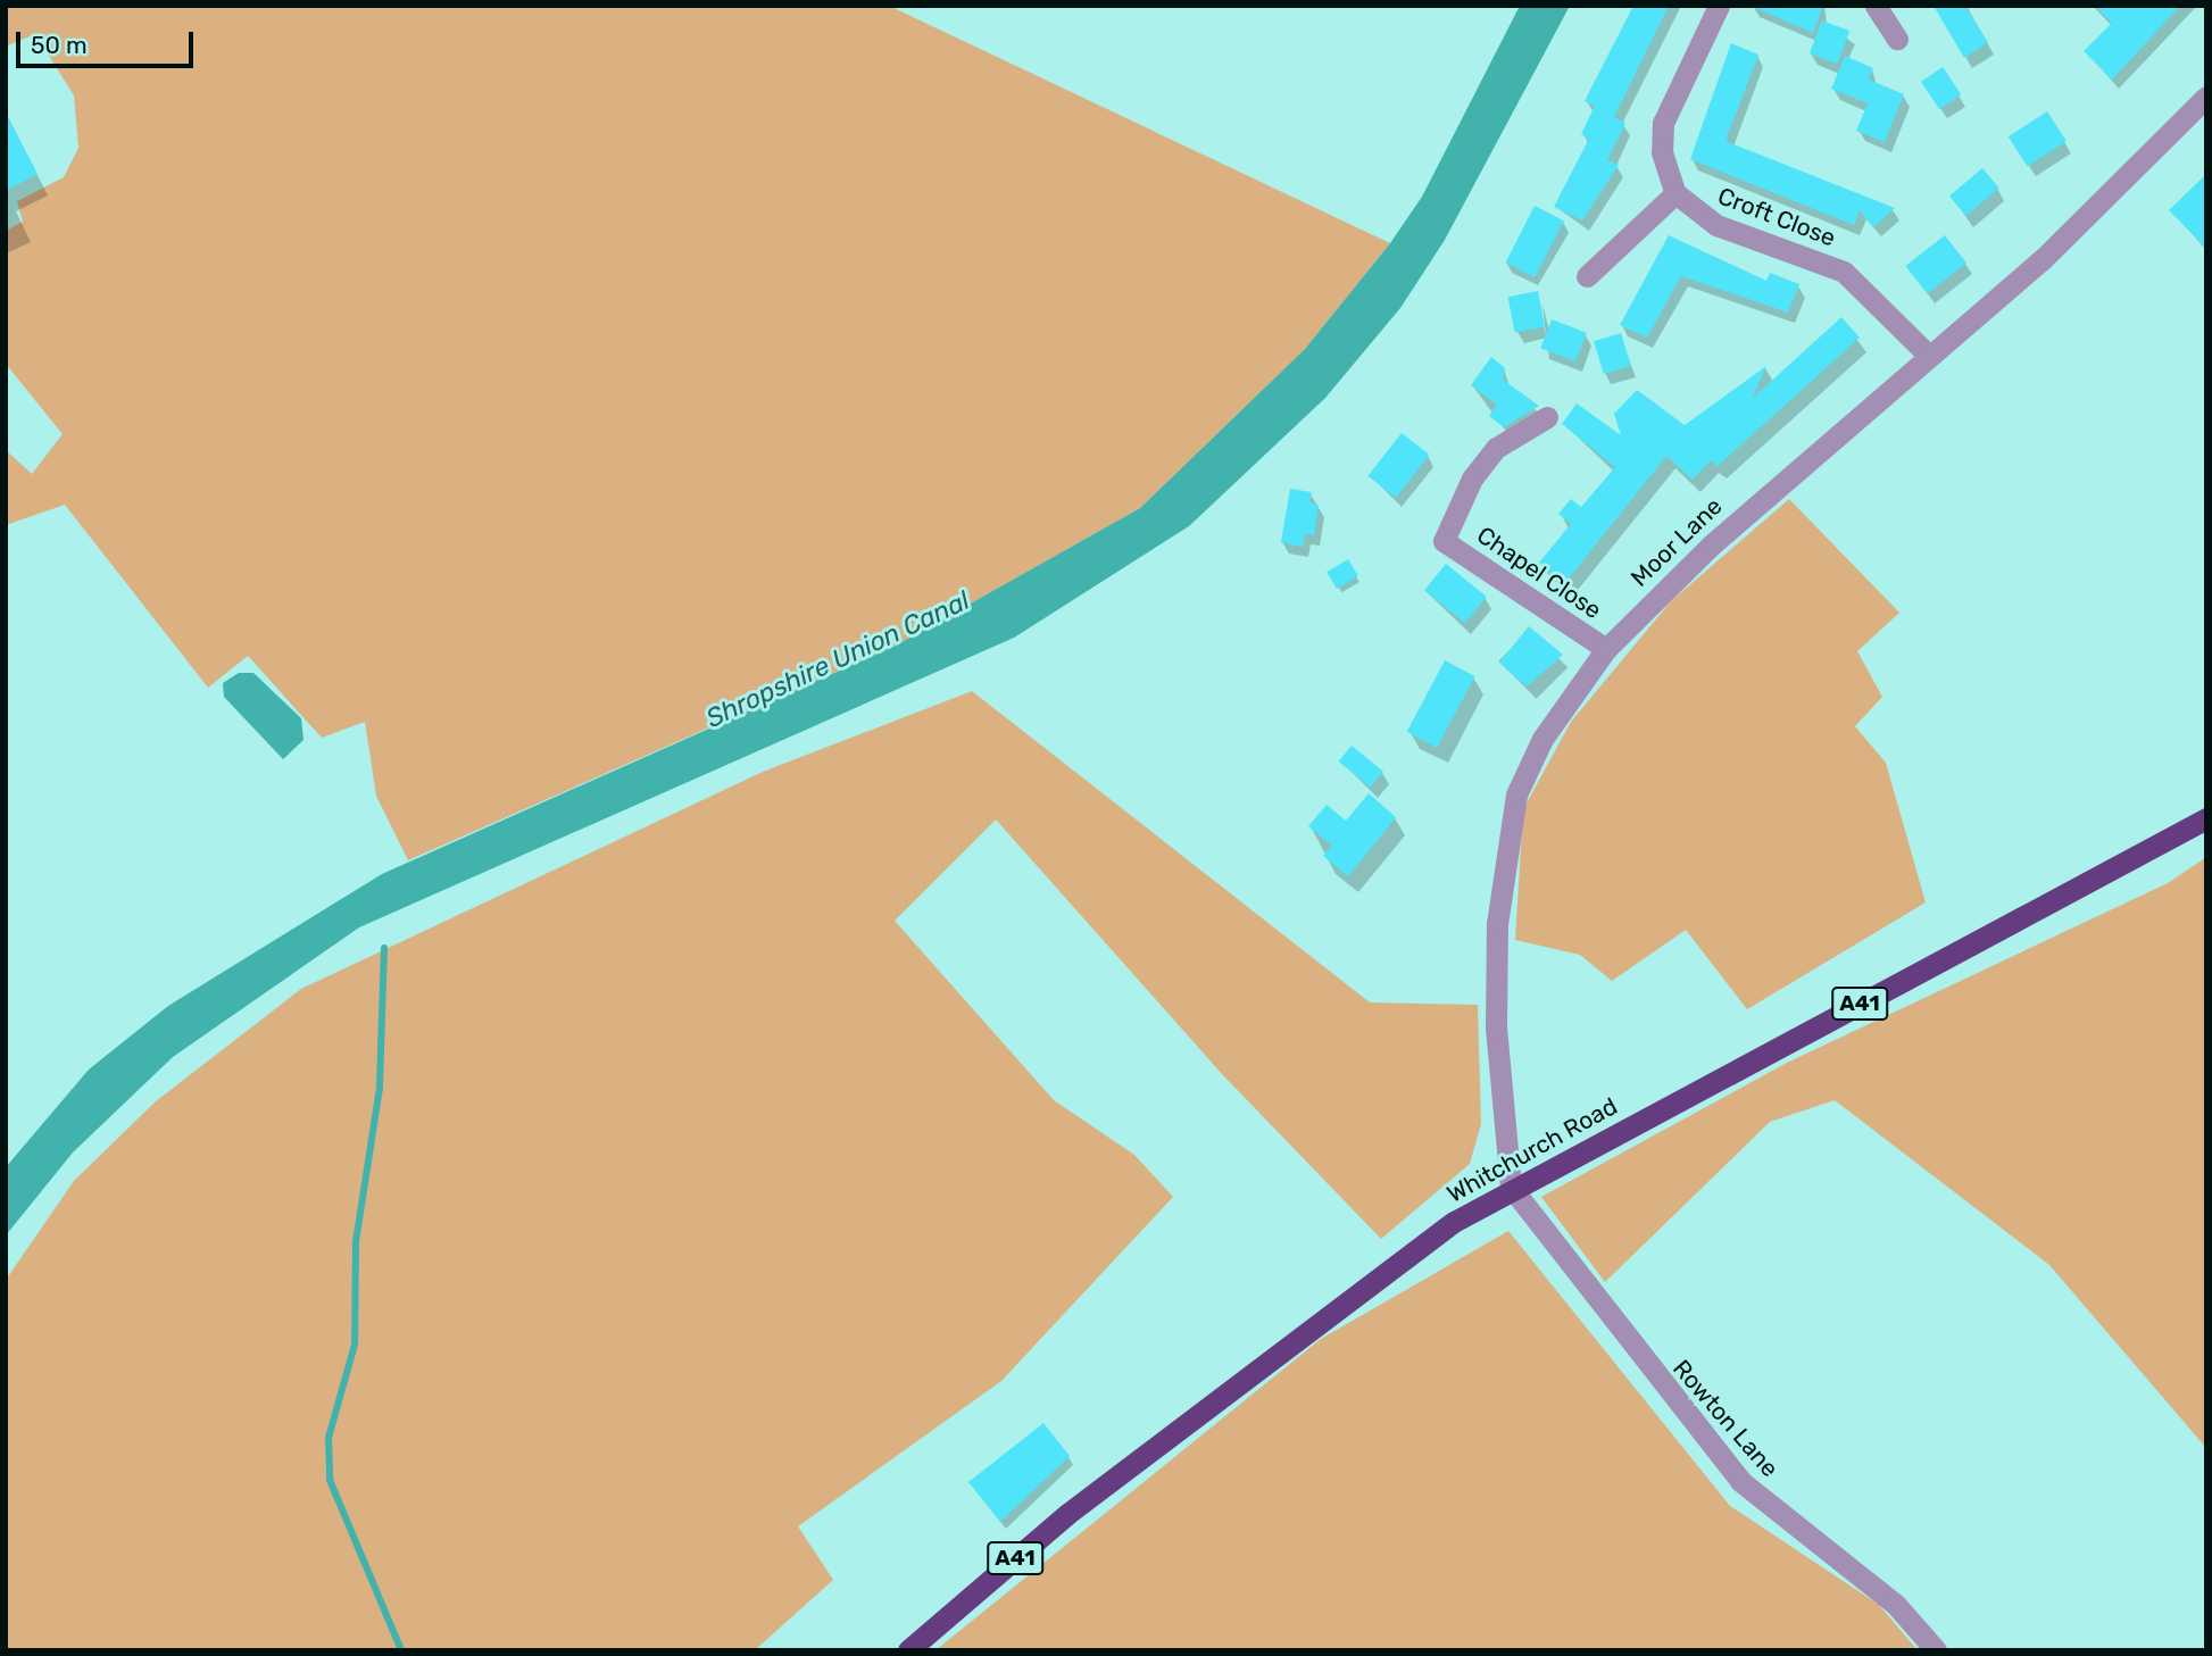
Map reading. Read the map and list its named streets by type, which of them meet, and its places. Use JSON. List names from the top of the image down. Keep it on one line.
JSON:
{"streets":{"highway":["A41","Whitchurch Road"],"street":["Croft Close","Moor Lane","Chapel Close","Rowton Lane"]},"crossings":[["Croft Close","Moor Lane"],["Moor Lane","Chapel Close"],["Moor Lane","Whitchurch Road"],["Moor Lane","Rowton Lane"],["Whitchurch Road","Rowton Lane"]],"water":["Shropshire Union Canal"],"scale_bar":"50 m"}
